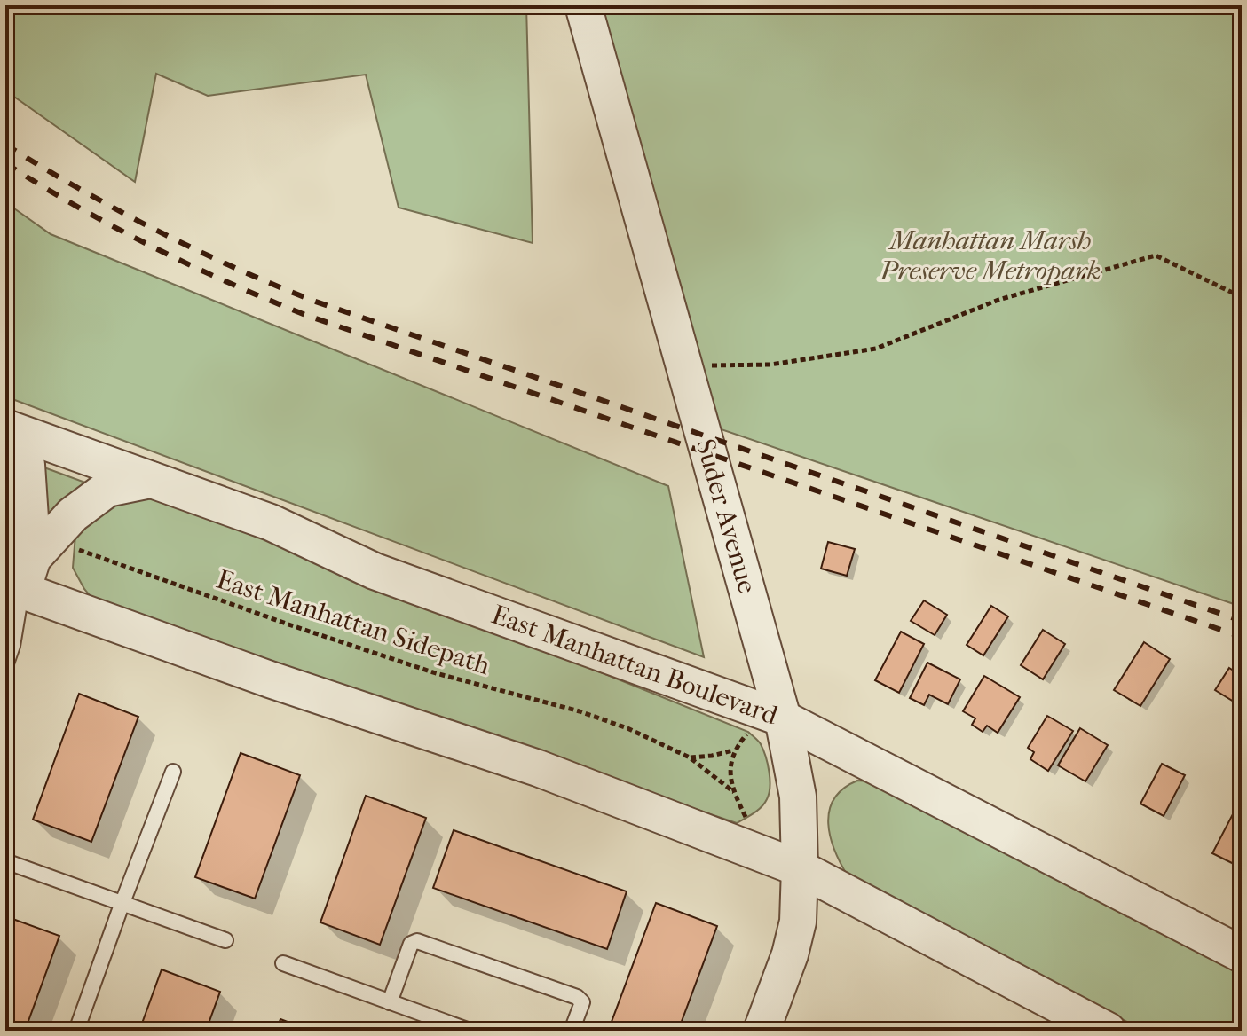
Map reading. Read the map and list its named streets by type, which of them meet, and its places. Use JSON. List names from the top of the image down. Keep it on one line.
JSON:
{"streets":{"street":["Suder Avenue","East Manhattan Boulevard"],"path":["East Manhattan Sidepath"]},"crossings":[["Suder Avenue","East Manhattan Boulevard"]],"parks":["Manhattan Marsh Preserve Metropark"]}
